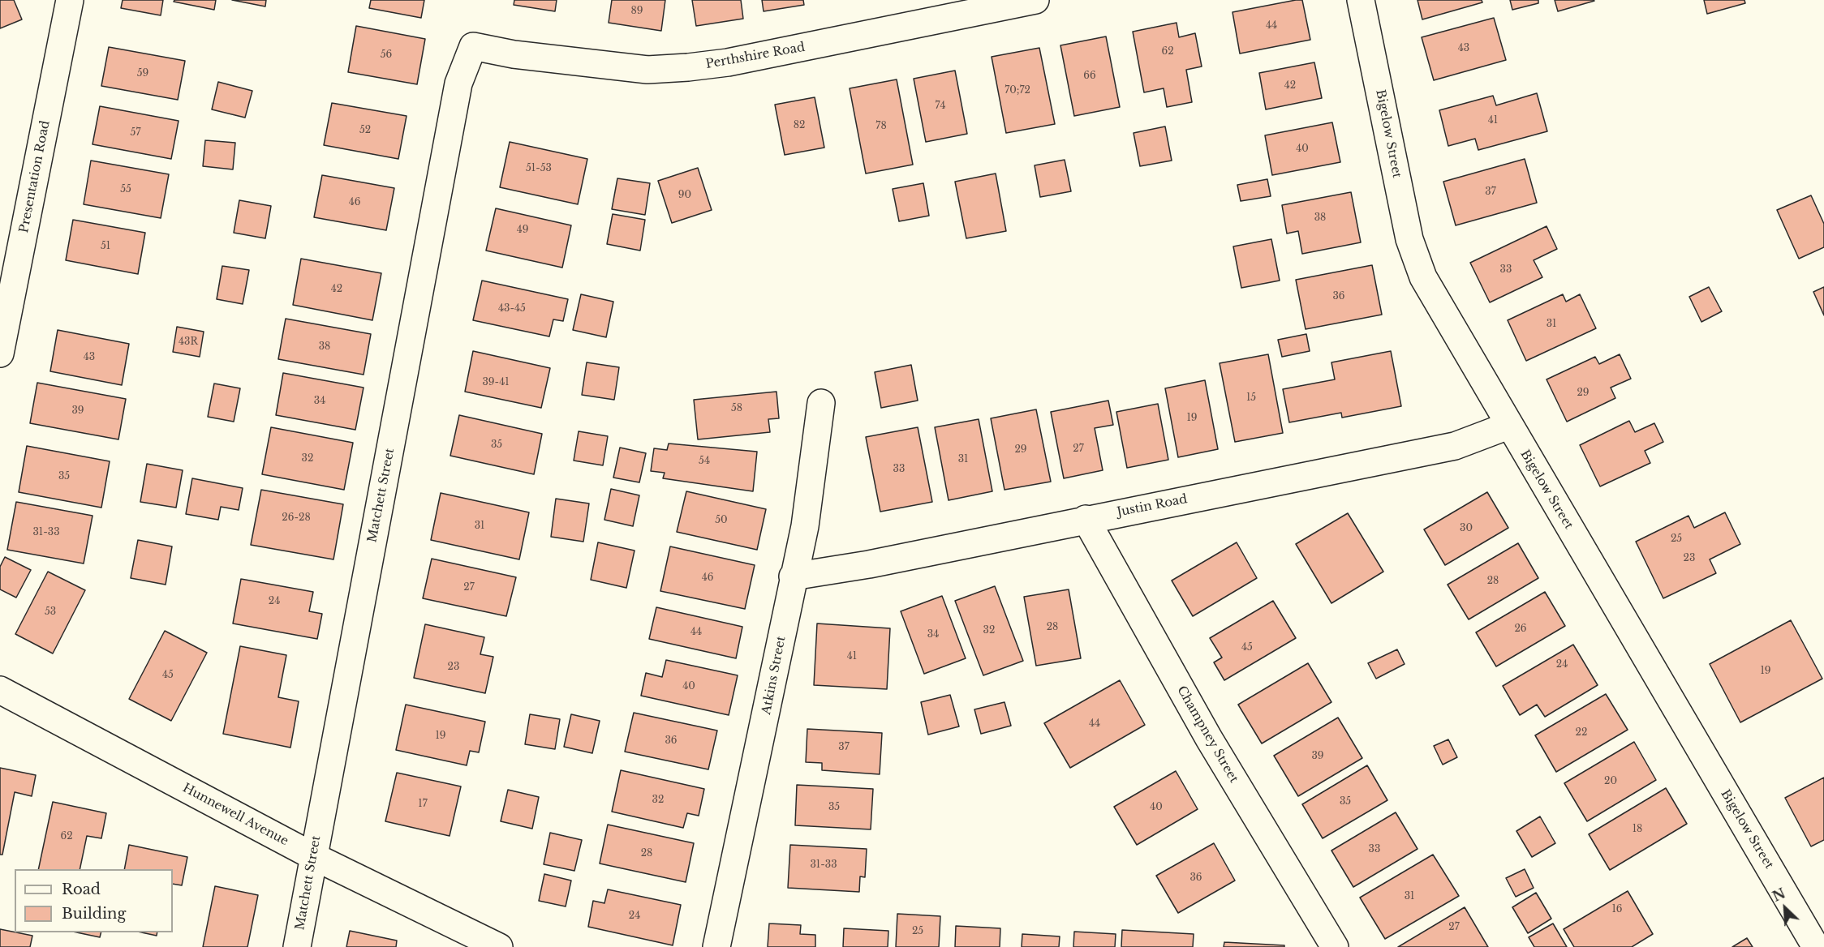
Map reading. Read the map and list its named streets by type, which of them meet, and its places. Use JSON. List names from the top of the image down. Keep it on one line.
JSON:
{"streets":{"street":["Perthshire Road","Bigelow Street","Presentation Road","Matchett Street","Justin Road","Atkins Street","Champney Street","Hunnewell Avenue"]},"crossings":[["Perthshire Road","Matchett Street"],["Bigelow Street","Justin Road"],["Matchett Street","Hunnewell Avenue"],["Justin Road","Atkins Street"],["Justin Road","Champney Street"]],"house_numbers":["89","44","43","62","56","59","66","42","70;72","74","41","82","78","52","57","40","51-53","55","37","90","46","38","49","51","33","42","36","43-45","31","43R","38","43","39-41","29","15","34","58","39","19","35","27","29","32","31","54","33","35","26-28","50","31","30","31-33","25","23","46","28","27","24","53","28","26","32","44","34","45","41","24","23","19","45","40","44","22","19","36","37","39","20","32","35","17","35","40","18","62","33","28","31-33","36","31","16","24","27","25"],"legend":["Road","Building"],"north":"top left"}
